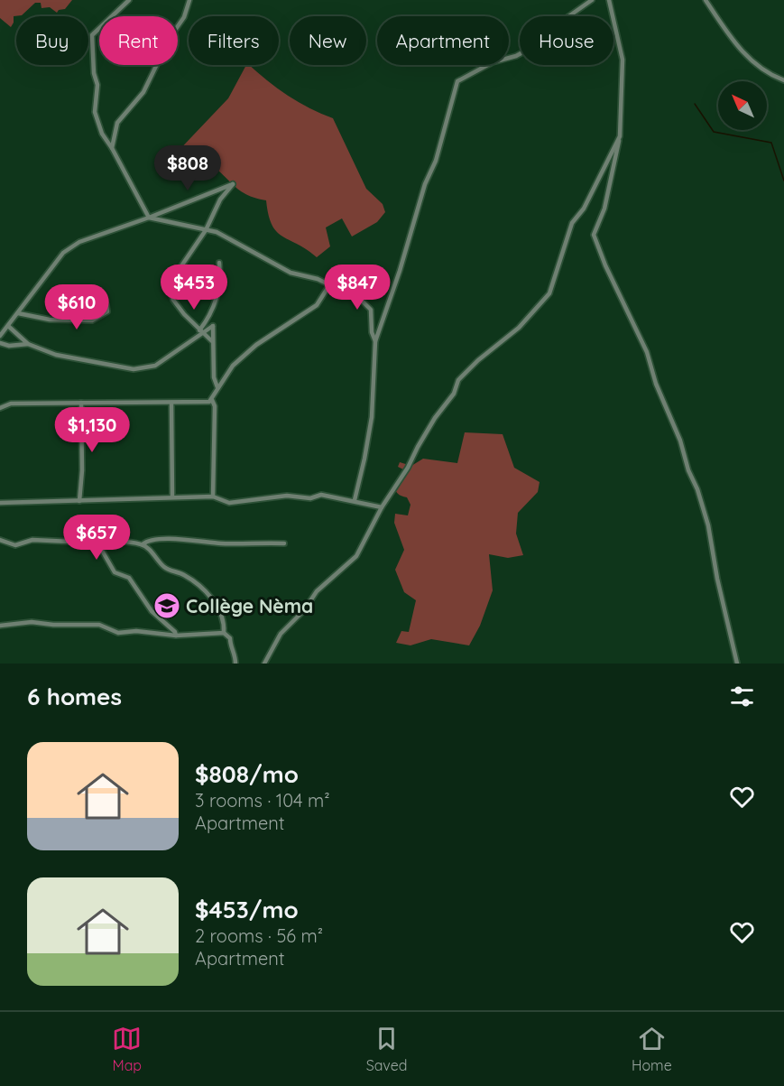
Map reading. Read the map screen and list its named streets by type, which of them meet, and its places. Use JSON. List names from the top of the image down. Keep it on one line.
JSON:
{"places":{"school or university":["Collège Nèma"]},"north":"top left","page":{"chip":["Buy","Rent","Filters","New","Apartment","House"],"price":["$808","$453","$847","$610","$1,130","$657"],"heading":"6 homes","list":[{"name":"$808/mo","note":"3 rooms · 104 m² · Apartment"},{"name":"$453/mo","note":"2 rooms · 56 m² · Apartment"}],"tabs":["Map","Saved","Home"]}}
